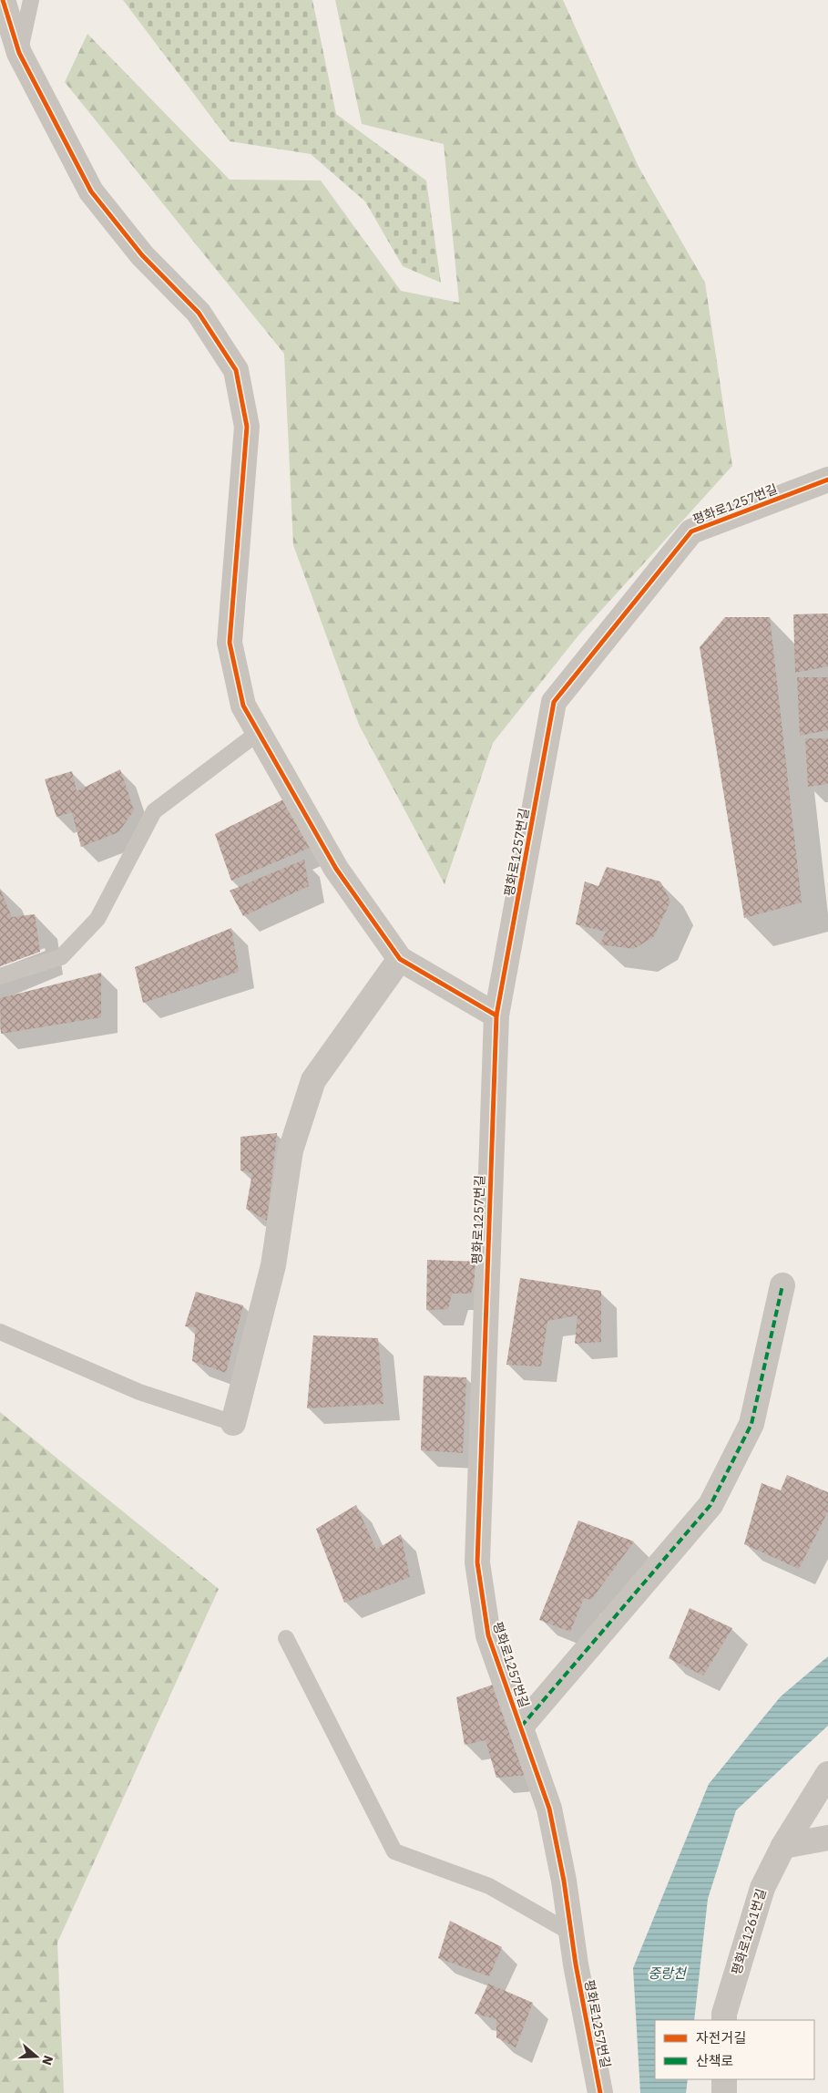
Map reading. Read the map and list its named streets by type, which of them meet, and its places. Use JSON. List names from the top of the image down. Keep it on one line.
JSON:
{"streets":{"street":["평화로1257번길","평화로1261번길"]},"water":["중랑천"],"legend":["자전거길","산책로"],"north":"right"}
